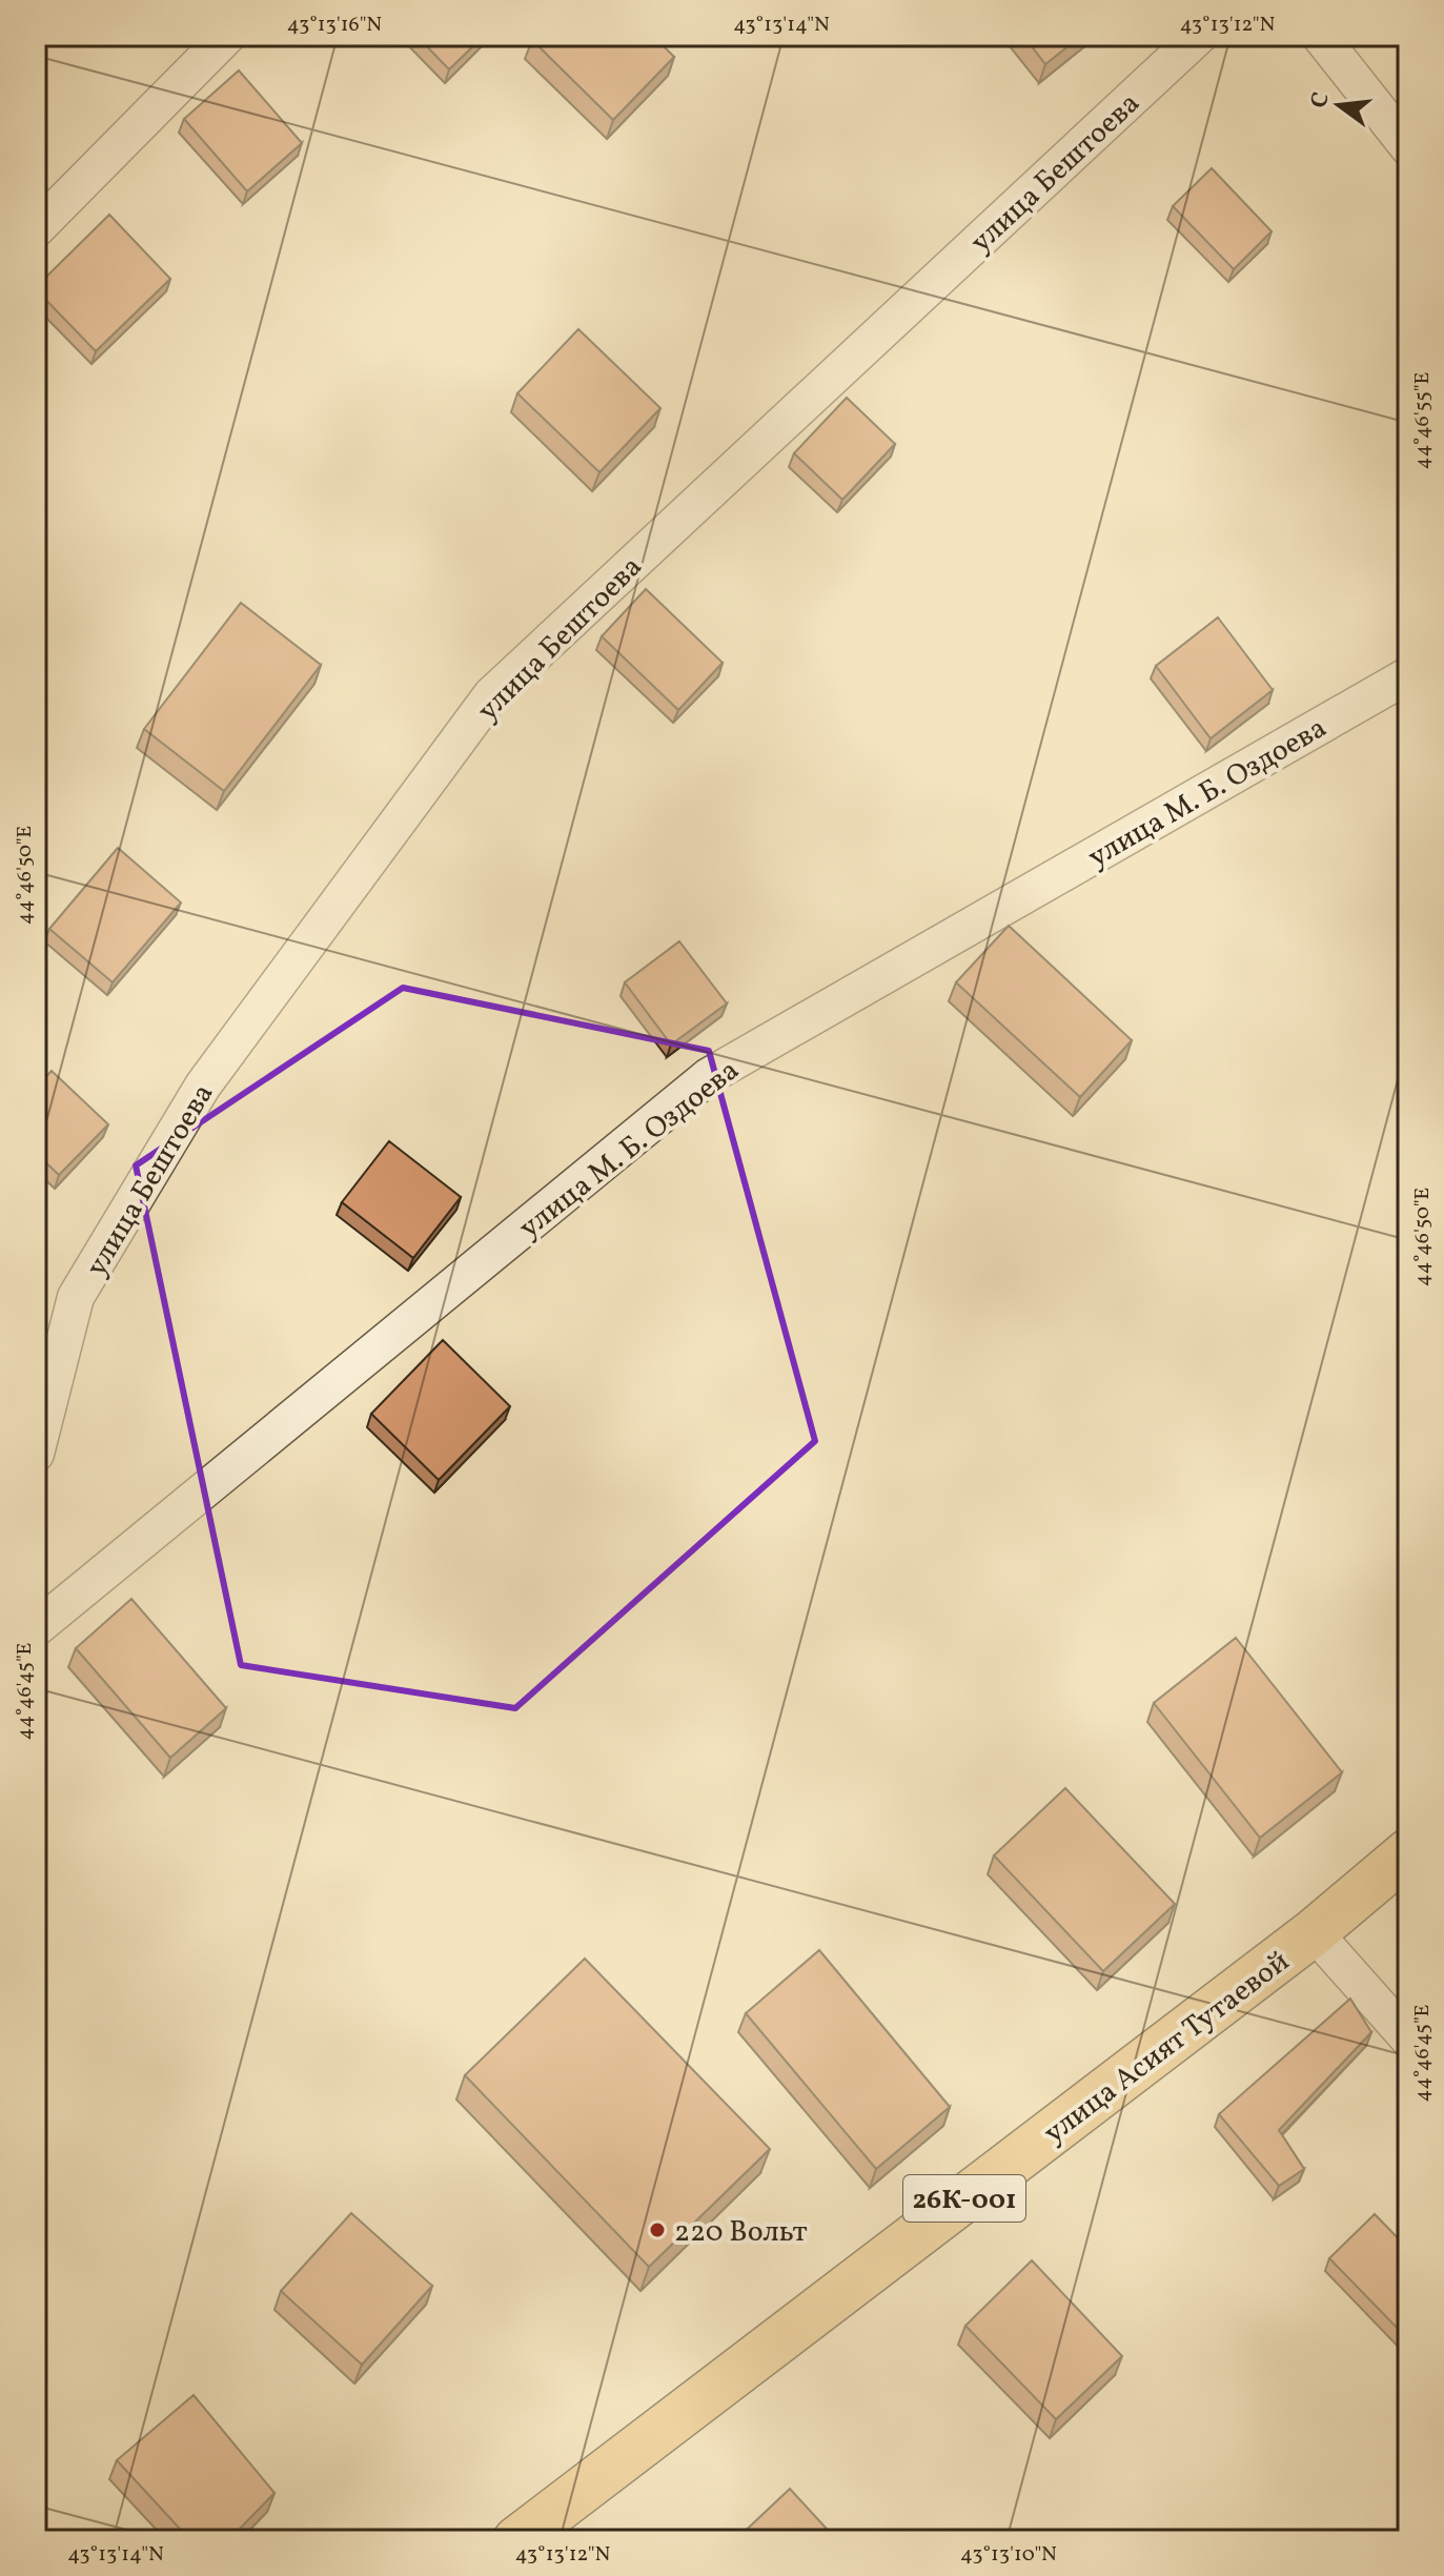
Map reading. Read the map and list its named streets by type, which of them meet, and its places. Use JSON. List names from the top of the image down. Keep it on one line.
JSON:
{"streets":{"main road":["улица Асият Тутаевой","26К-001"],"street":["улица Бештоева","улица М. Б. Оздоева"]},"places":["220 Вольт"],"north":"left","coordinates":["43°13'16\"N","43°13'14\"N","43°13'12\"N","44°46'55\"E","44°46'50\"E","44°46'45\"E","43°13'10\"N"]}
